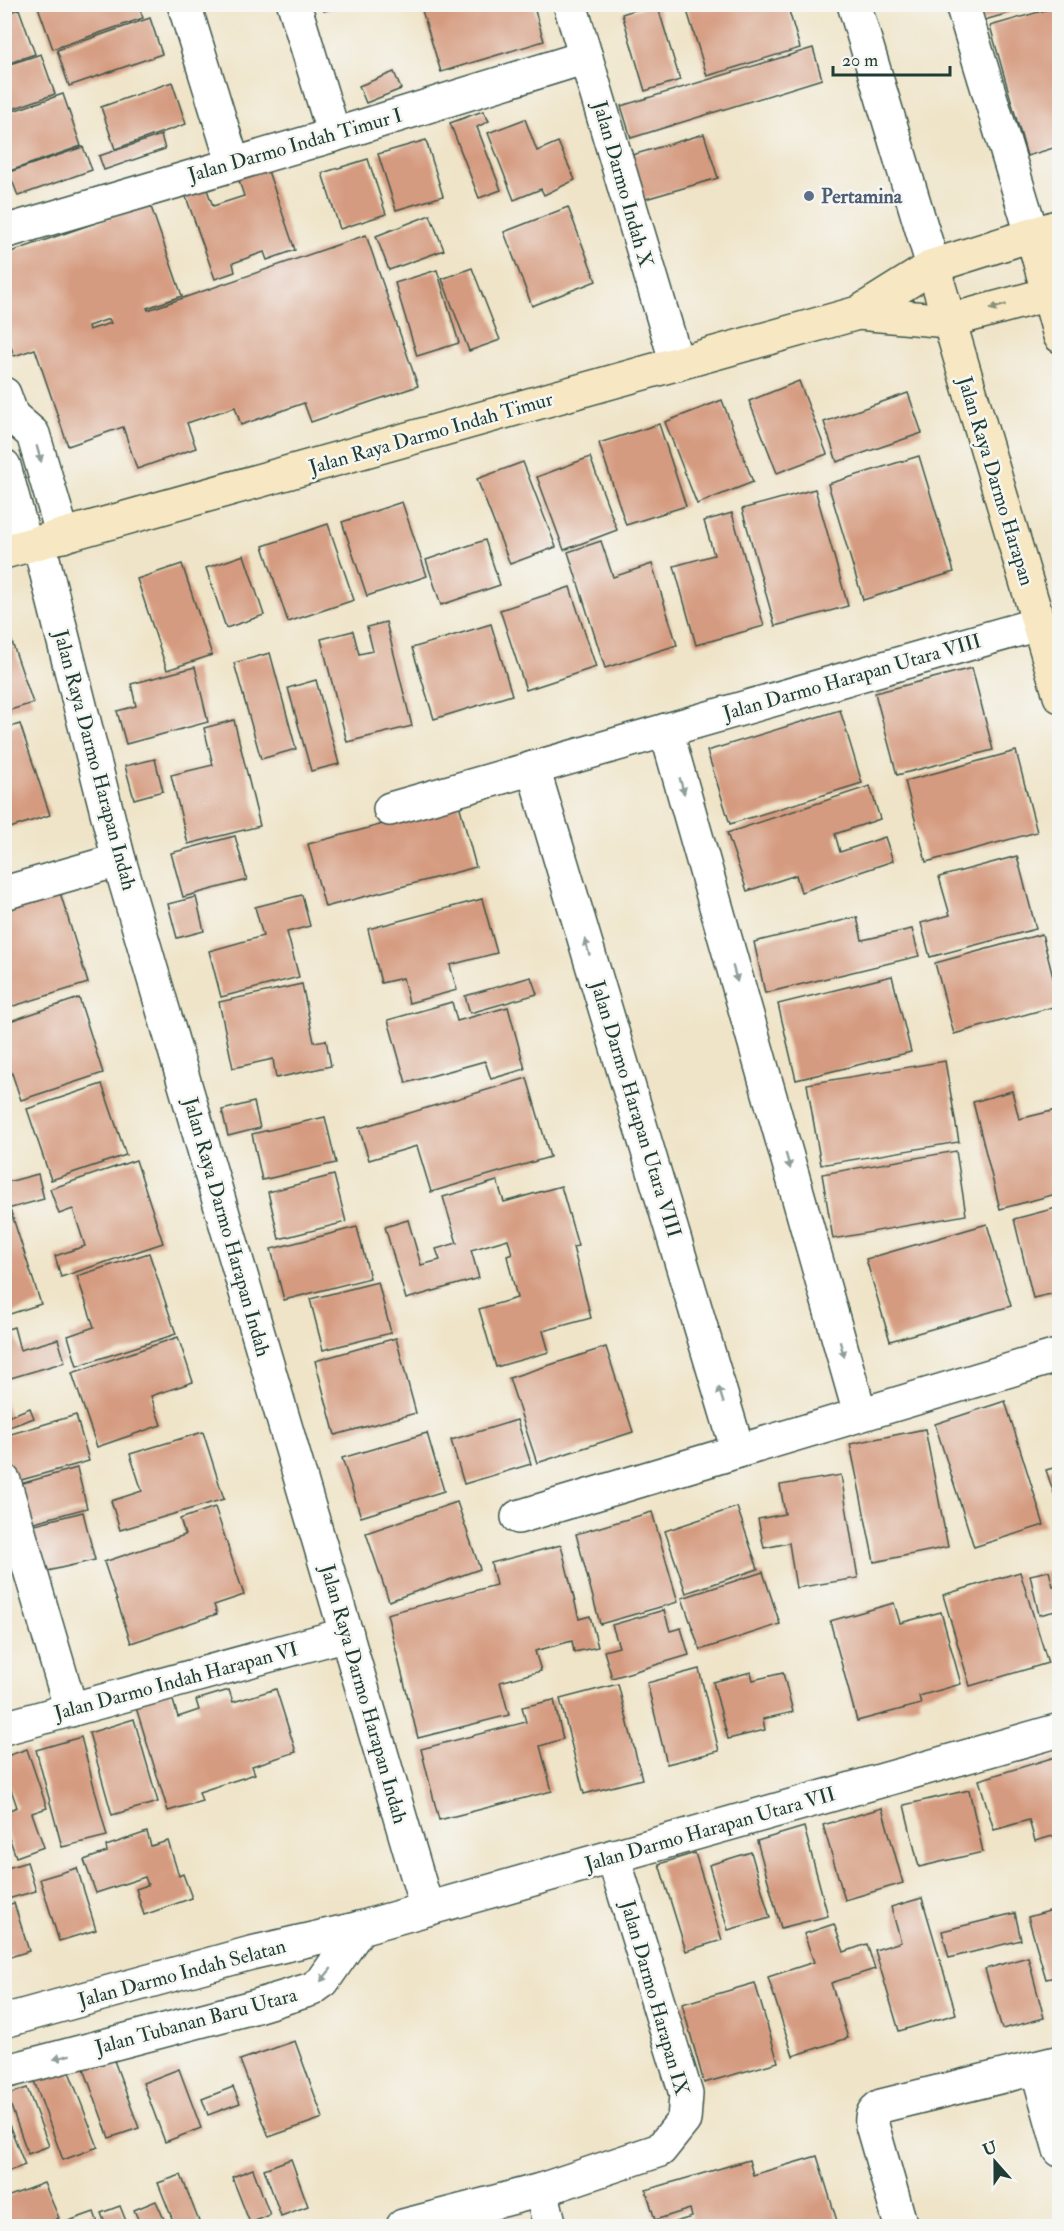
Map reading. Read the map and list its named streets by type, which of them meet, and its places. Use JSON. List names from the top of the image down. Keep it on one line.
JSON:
{"streets":{"street":["Jalan Darmo Indah Timur I","Jalan Darmo Indah X","Jalan Raya Darmo Indah Timur","Jalan Raya Darmo Harapan","Jalan Darmo Harapan Utara VIII","Jalan Raya Darmo Harapan Indah","Jalan Darmo Indah Harapan VI","Jalan Darmo Harapan Utara VII","Jalan Darmo Indah Selatan","Jalan Darmo Harapan IX","Jalan Tubanan Baru Utara"]},"crossings":[["Jalan Darmo Indah Timur I","Jalan Darmo Indah X"],["Jalan Darmo Indah X","Jalan Raya Darmo Indah Timur"],["Jalan Raya Darmo Indah Timur","Jalan Raya Darmo Harapan"],["Jalan Raya Darmo Indah Timur","Jalan Raya Darmo Harapan Indah"],["Jalan Raya Darmo Harapan","Jalan Darmo Harapan Utara VIII"],["Jalan Raya Darmo Harapan Indah","Jalan Darmo Indah Harapan VI"],["Jalan Raya Darmo Harapan Indah","Jalan Darmo Harapan Utara VII"],["Jalan Darmo Harapan Utara VII","Jalan Darmo Indah Selatan"],["Jalan Darmo Harapan Utara VII","Jalan Darmo Harapan IX"],["Jalan Darmo Harapan Utara VII","Jalan Tubanan Baru Utara"],["Jalan Darmo Indah Selatan","Jalan Tubanan Baru Utara"]],"one_way":["Jalan Tubanan Baru Utara"],"places":["Pertamina"],"scale_bar":"20 m","north":"top"}
